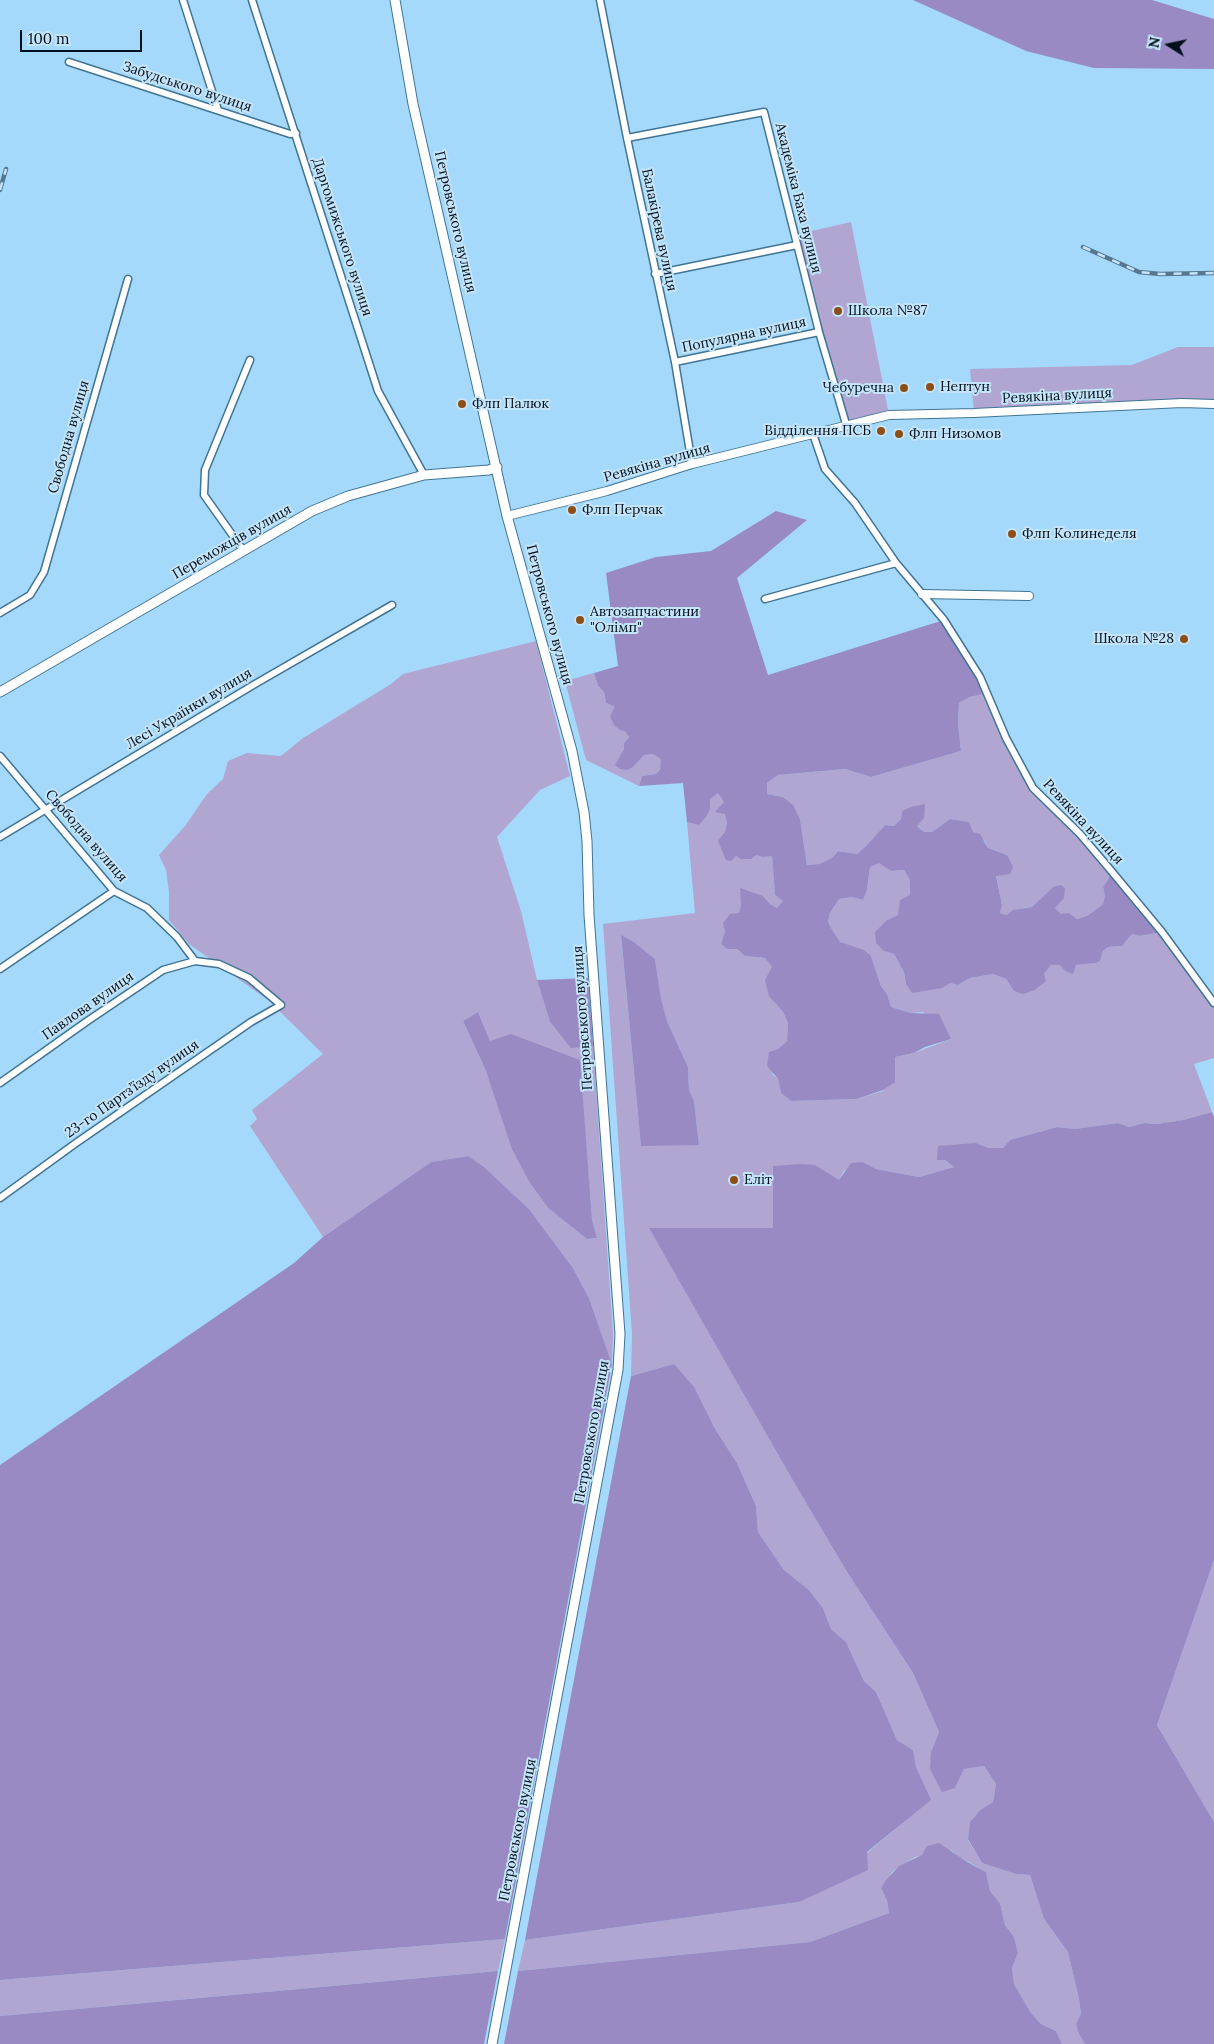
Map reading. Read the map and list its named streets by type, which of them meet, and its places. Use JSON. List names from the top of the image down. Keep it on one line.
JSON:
{"streets":{"main road":["Петровського вулиця","Переможців вулиця"],"street":["Забудського вулиця","Академіка Баха вулиця","Балакірева вулиця","Даргомижського вулиця","Популярна вулиця","Ревякіна вулиця","Свободна вулиця","Лесі Українки вулиця","Павлова вулиця","23-го Партз’їзду вулиця"]},"crossings":[["Забудського вулиця","Даргомижського вулиця"],["Академіка Баха вулиця","Балакірева вулиця"],["Академіка Баха вулиця","Популярна вулиця"],["Академіка Баха вулиця","Ревякіна вулиця"],["Петровського вулиця","Ревякіна вулиця"],["Петровського вулиця","Переможців вулиця"],["Балакірева вулиця","Популярна вулиця"],["Балакірева вулиця","Ревякіна вулиця"],["Даргомижського вулиця","Переможців вулиця"],["Свободна вулиця","Лесі Українки вулиця"],["Свободна вулиця","Павлова вулиця"],["Свободна вулиця","23-го Партз’їзду вулиця"],["Павлова вулиця","23-го Партз’їзду вулиця"]],"places":["Школа №87","Нептун","Чебуречна","Флп Палюк","Відділення ПСБ","Флп Низомов","Флп Перчак","Флп Колинеделя","Автозапчастини \"Олімп\"","Школа №28","Еліт"],"scale_bar":"100 m","north":"left"}
